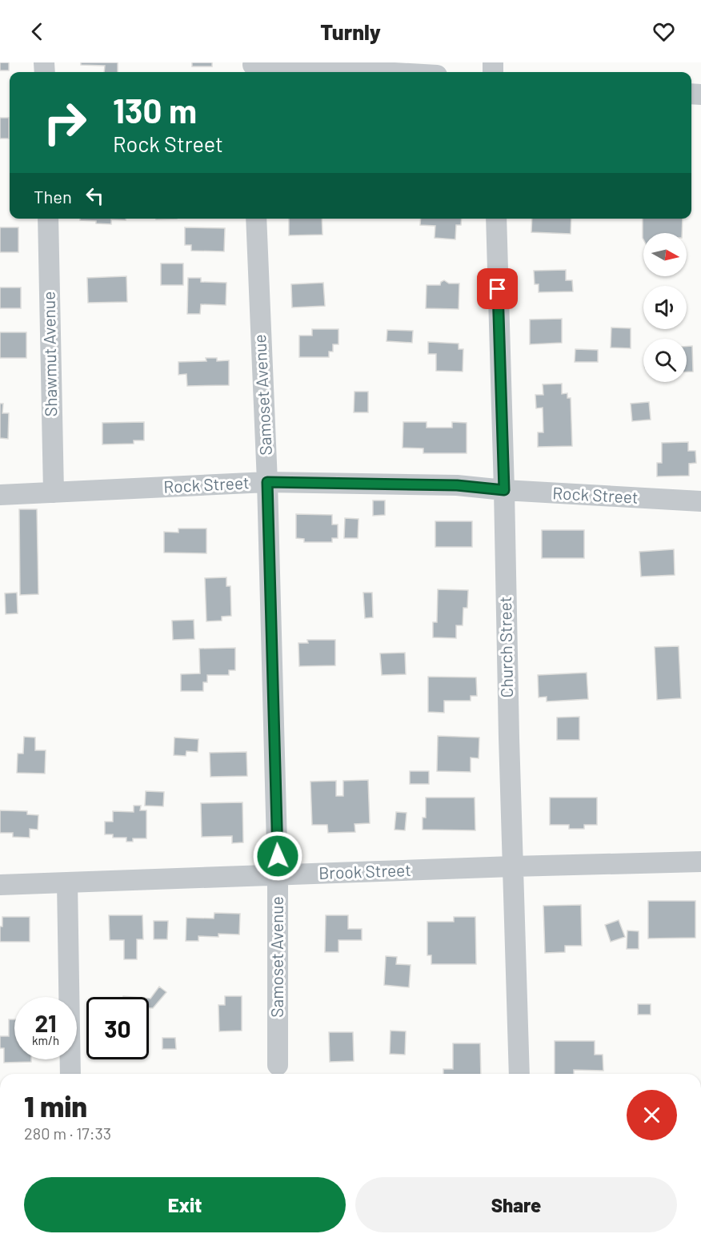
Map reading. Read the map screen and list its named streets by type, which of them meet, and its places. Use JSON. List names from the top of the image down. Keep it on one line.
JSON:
{"streets":{"street":["Shawmut Avenue","Samoset Avenue","Rock Street","Church Street","Brook Street"]},"crossings":[["Shawmut Avenue","Rock Street"],["Samoset Avenue","Rock Street"],["Samoset Avenue","Brook Street"],["Rock Street","Church Street"],["Church Street","Brook Street"]],"north":"right","page":{"header":"Turnly","turn":["130 m","Rock Street"],"then":"Then","speed":"21 km/h","limit":"30","heading":["1 min","280 m · 17:33"],"buttons":["Exit","Share"]}}
